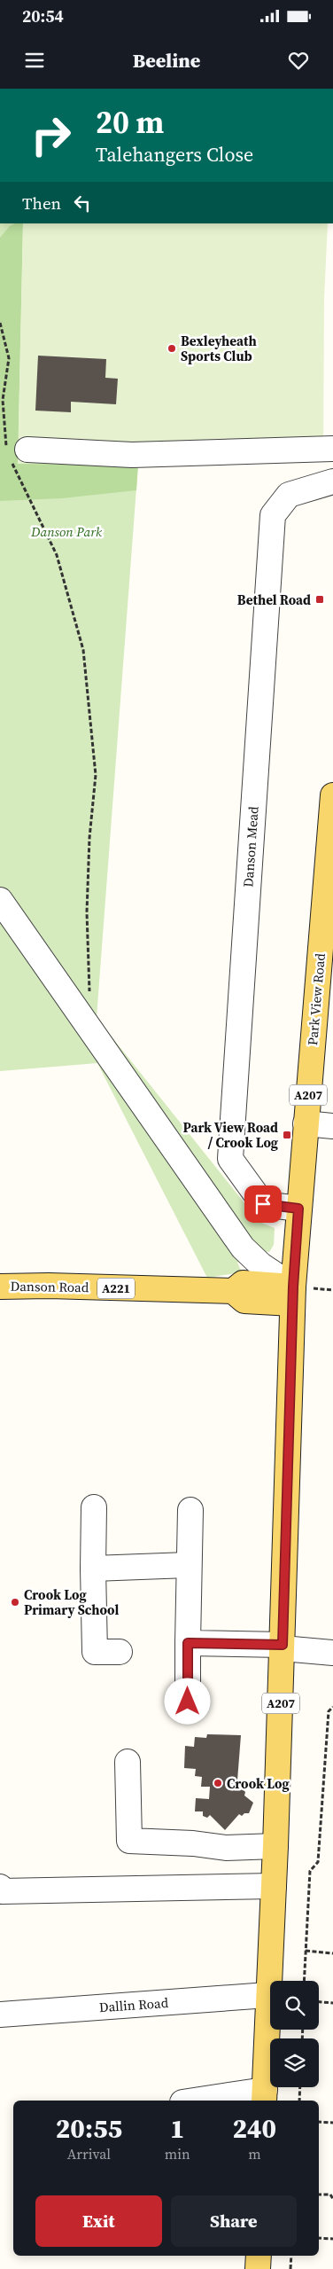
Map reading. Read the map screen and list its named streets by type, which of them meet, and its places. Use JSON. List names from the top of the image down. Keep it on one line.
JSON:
{"streets":{"main road":["Park View Road","A207","Danson Road","A221"],"street":["Danson Mead","Dallin Road"]},"crossings":[["Danson Mead","Park View Road"],["Park View Road","A207"],["Park View Road","Danson Road"],["A207","Danson Road"],["A207","Dallin Road"]],"parks":["Danson Park"],"places":{"other":["Bexleyheath Sports Club","Crook Log Primary School","Crook Log"],"transit":["Bethel Road","Park View Road / Crook Log"]},"page":{"status":"20:54","header":"Beeline","turn":["20 m","Talehangers Close"],"then":"Then","eta":["20:55","Arrival","1","min","240","m"],"buttons":["Exit","Share"]}}
